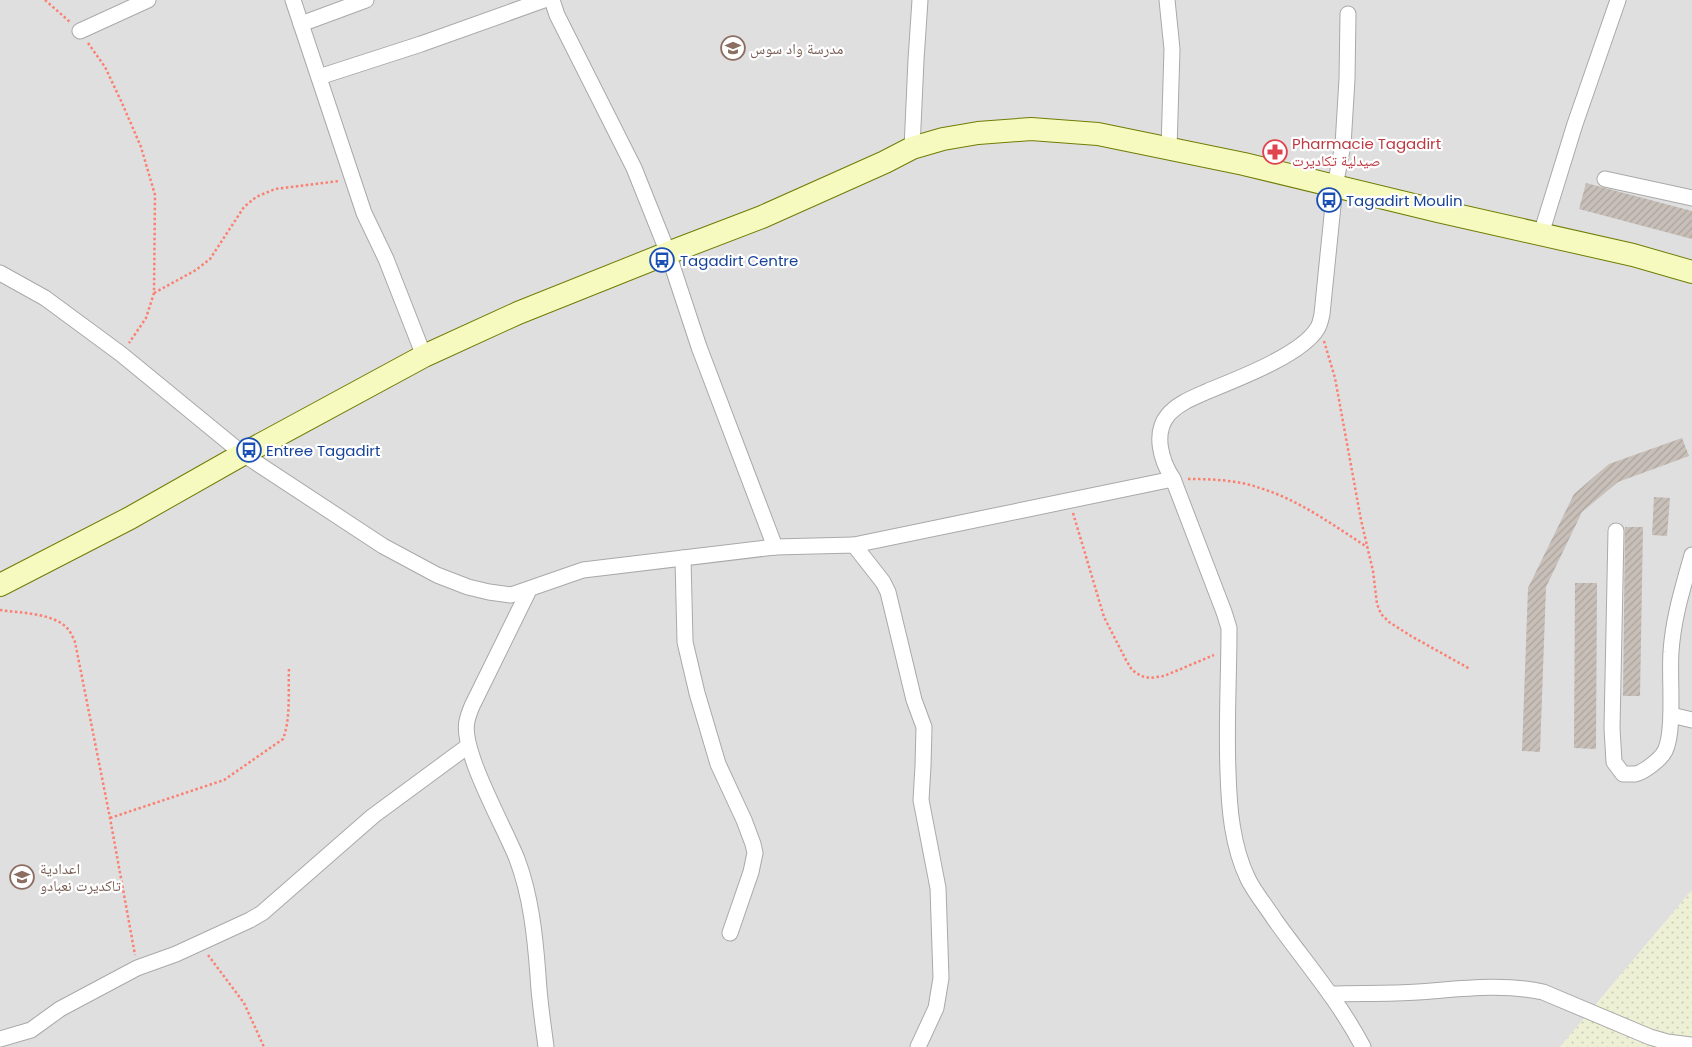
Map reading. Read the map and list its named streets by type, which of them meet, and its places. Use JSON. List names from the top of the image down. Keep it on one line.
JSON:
{"places":{"school or university":["مدرسة واد سوس","اعدادية تاكديرت نعبادو"],"pharmacy":["Pharmacie Tagadirt صيدلية تكاديرت"],"bus stop":["Tagadirt Moulin","Tagadirt Centre","Entree Tagadirt"]}}
